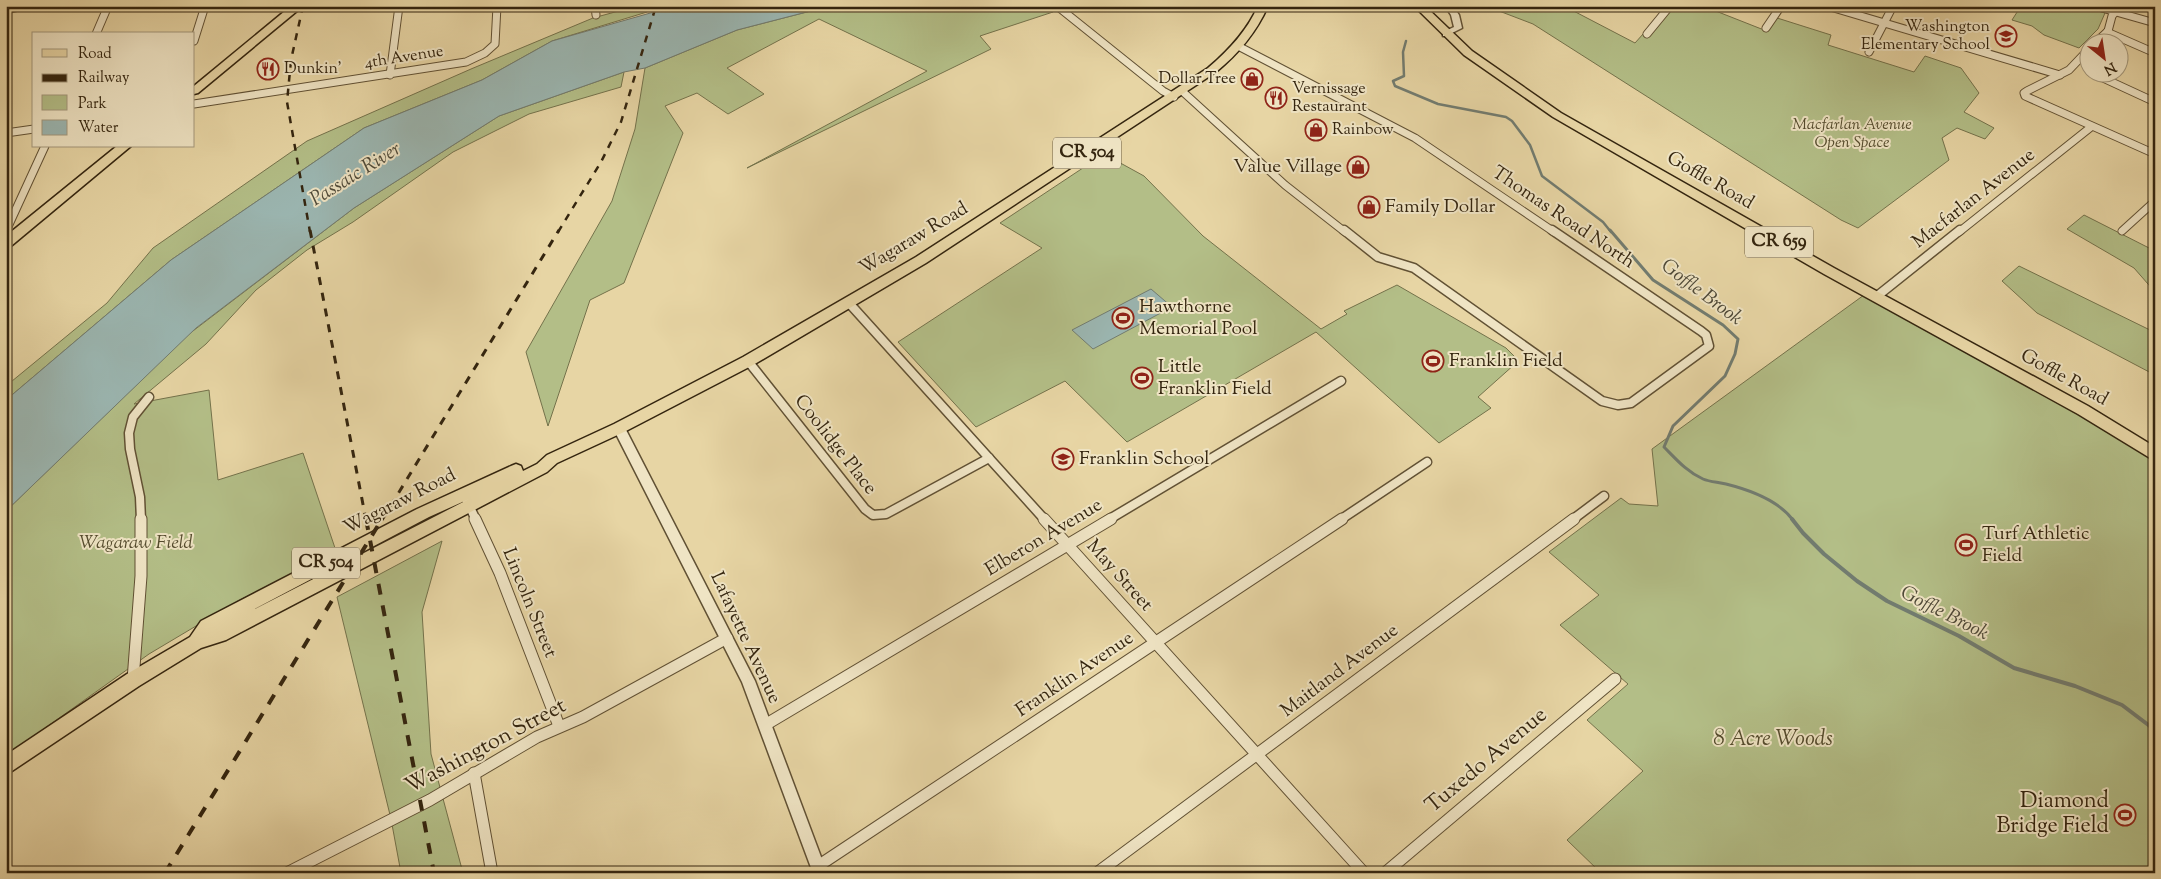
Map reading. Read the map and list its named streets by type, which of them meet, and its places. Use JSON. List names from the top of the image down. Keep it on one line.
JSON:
{"streets":{"main road":["CR 504","Goffle Road","Wagaraw Road","CR 659"],"street":["4th Avenue","Macfarlan Avenue","Thomas Road North","Coolidge Place","Elberon Avenue","May Street","Lincoln Street","Lafayette Avenue","Maitland Avenue","Franklin Avenue","Washington Street","Tuxedo Avenue"]},"crossings":[["Goffle Road","Macfarlan Avenue"],["Thomas Road North","Wagaraw Road"],["Wagaraw Road","Coolidge Place"],["Wagaraw Road","May Street"],["Wagaraw Road","Lincoln Street"],["Wagaraw Road","Lafayette Avenue"],["Coolidge Place","May Street"],["Elberon Avenue","May Street"],["Elberon Avenue","Lafayette Avenue"],["May Street","Maitland Avenue"],["May Street","Franklin Avenue"],["Lincoln Street","Washington Street"],["Lafayette Avenue","Franklin Avenue"],["Lafayette Avenue","Washington Street"]],"water":["Passaic River","Goffle Brook"],"parks":["Macfarlan Avenue Open Space","Wagaraw Field","8 Acre Woods"],"places":{"school or university":["Washington Elementary School","Franklin School"],"restaurant":["Dunkin'","Vernissage Restaurant"],"shop":["Dollar Tree","Rainbow","Value Village","Family Dollar"],"sports":["Hawthorne Memorial Pool","Franklin Field","Little Franklin Field","Turf Athletic Field","Diamond Bridge Field"]},"legend":["Road","Railway","Park","Water"],"north":"bottom right"}
